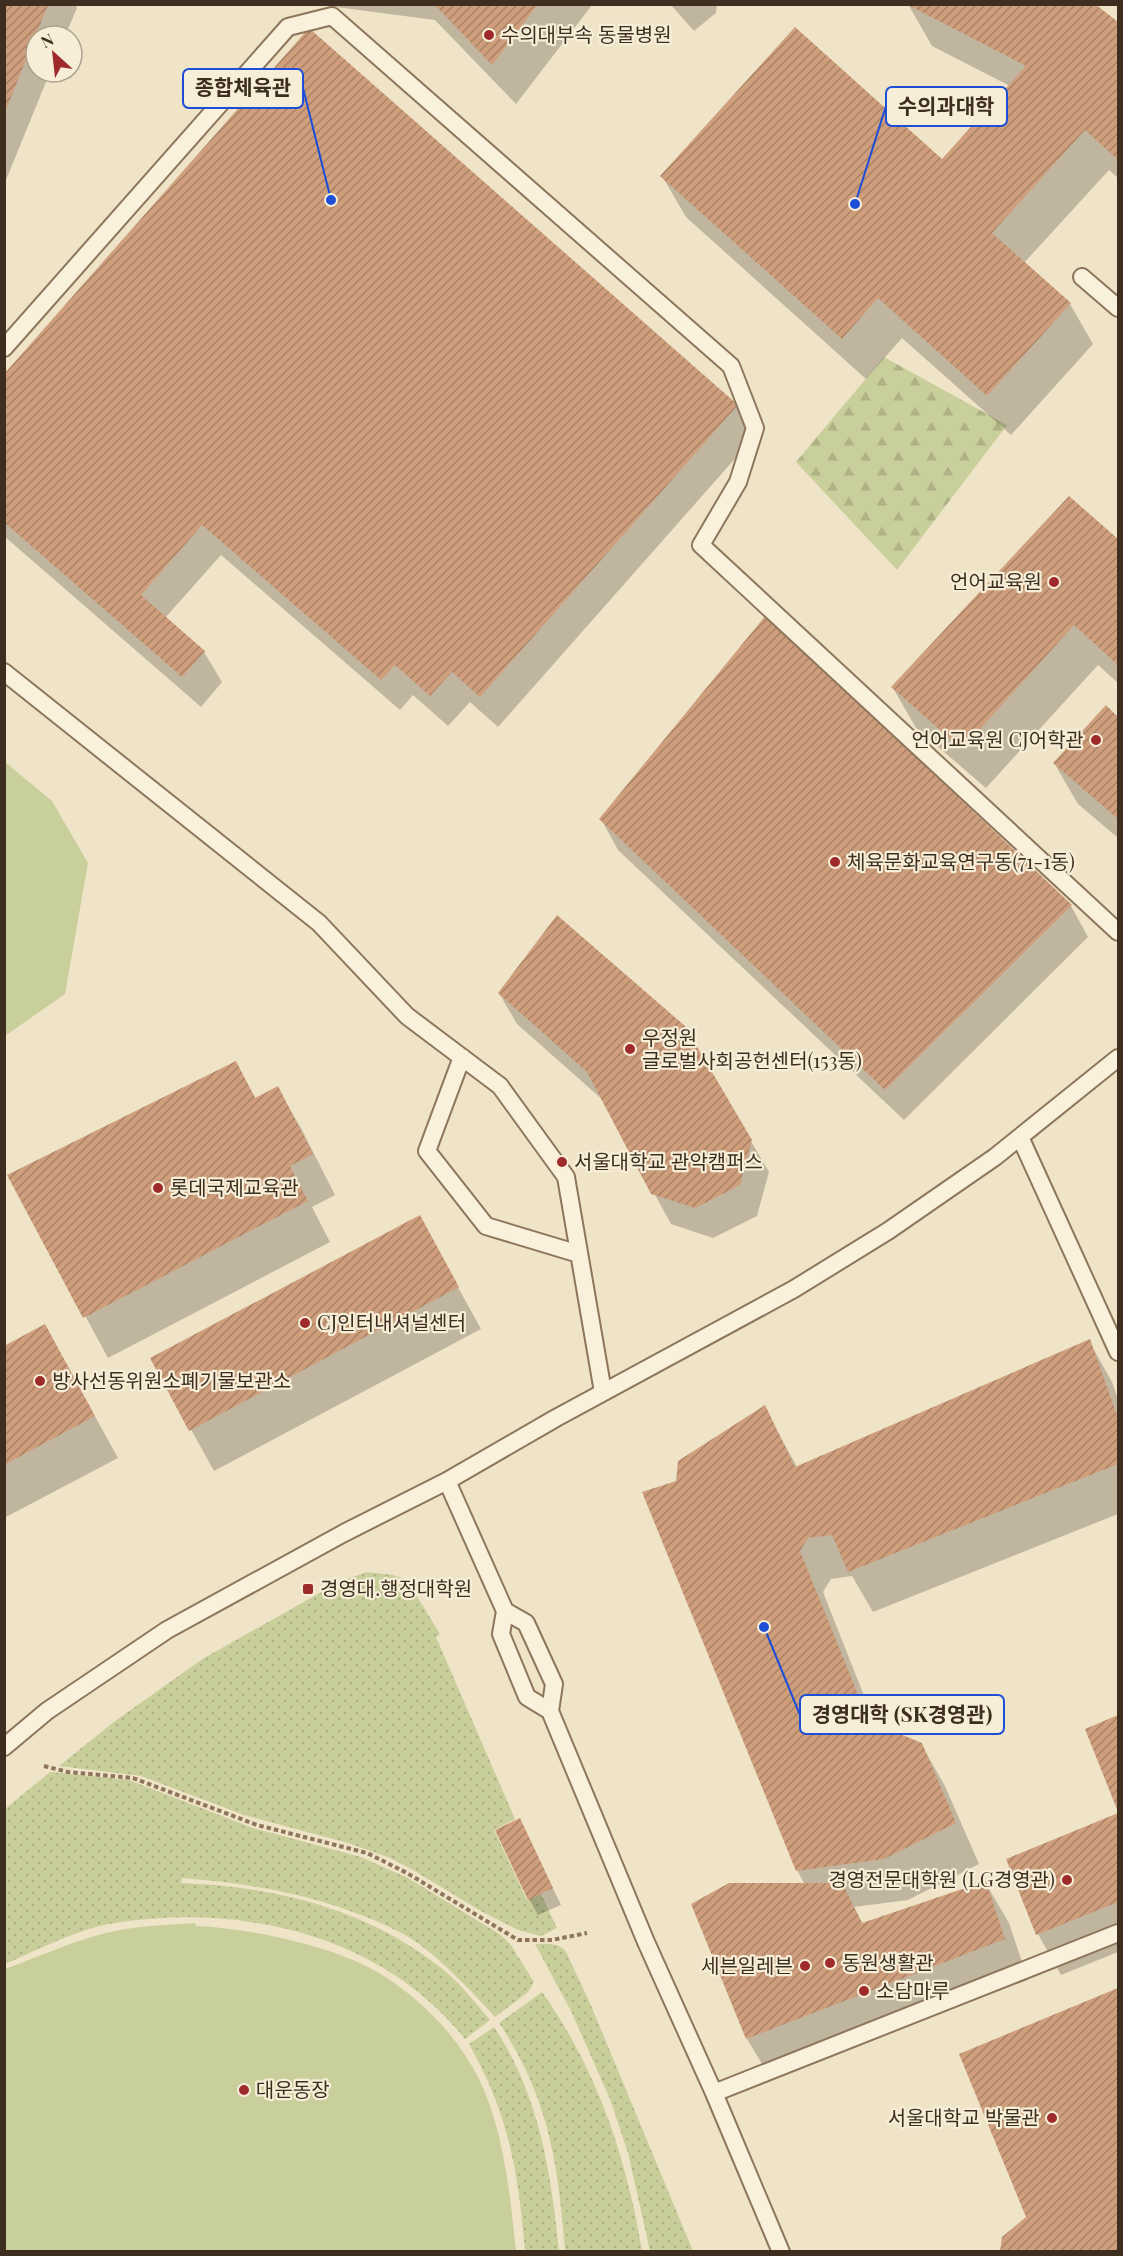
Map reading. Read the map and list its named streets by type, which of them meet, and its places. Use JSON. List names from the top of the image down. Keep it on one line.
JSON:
{"places":{"other":["수의대부속 동물병원","종합체육관","수의과대학","언어교육원","언어교육원 CJ어학관","체육문화교육연구동(71-1동)","우정원 글로벌사회공헌센터(153동)","서울대학교 관악캠퍼스","롯데국제교육관","CJ인터내셔널센터","방사선동위원소폐기물보관소","경영대학 (SK경영관)","경영전문대학원 (LG경영관)","동원생활관","세븐일레븐","소담마루","대운동장","서울대학교 박물관"],"transit":["경영대.행정대학원"]},"north":"top left"}
